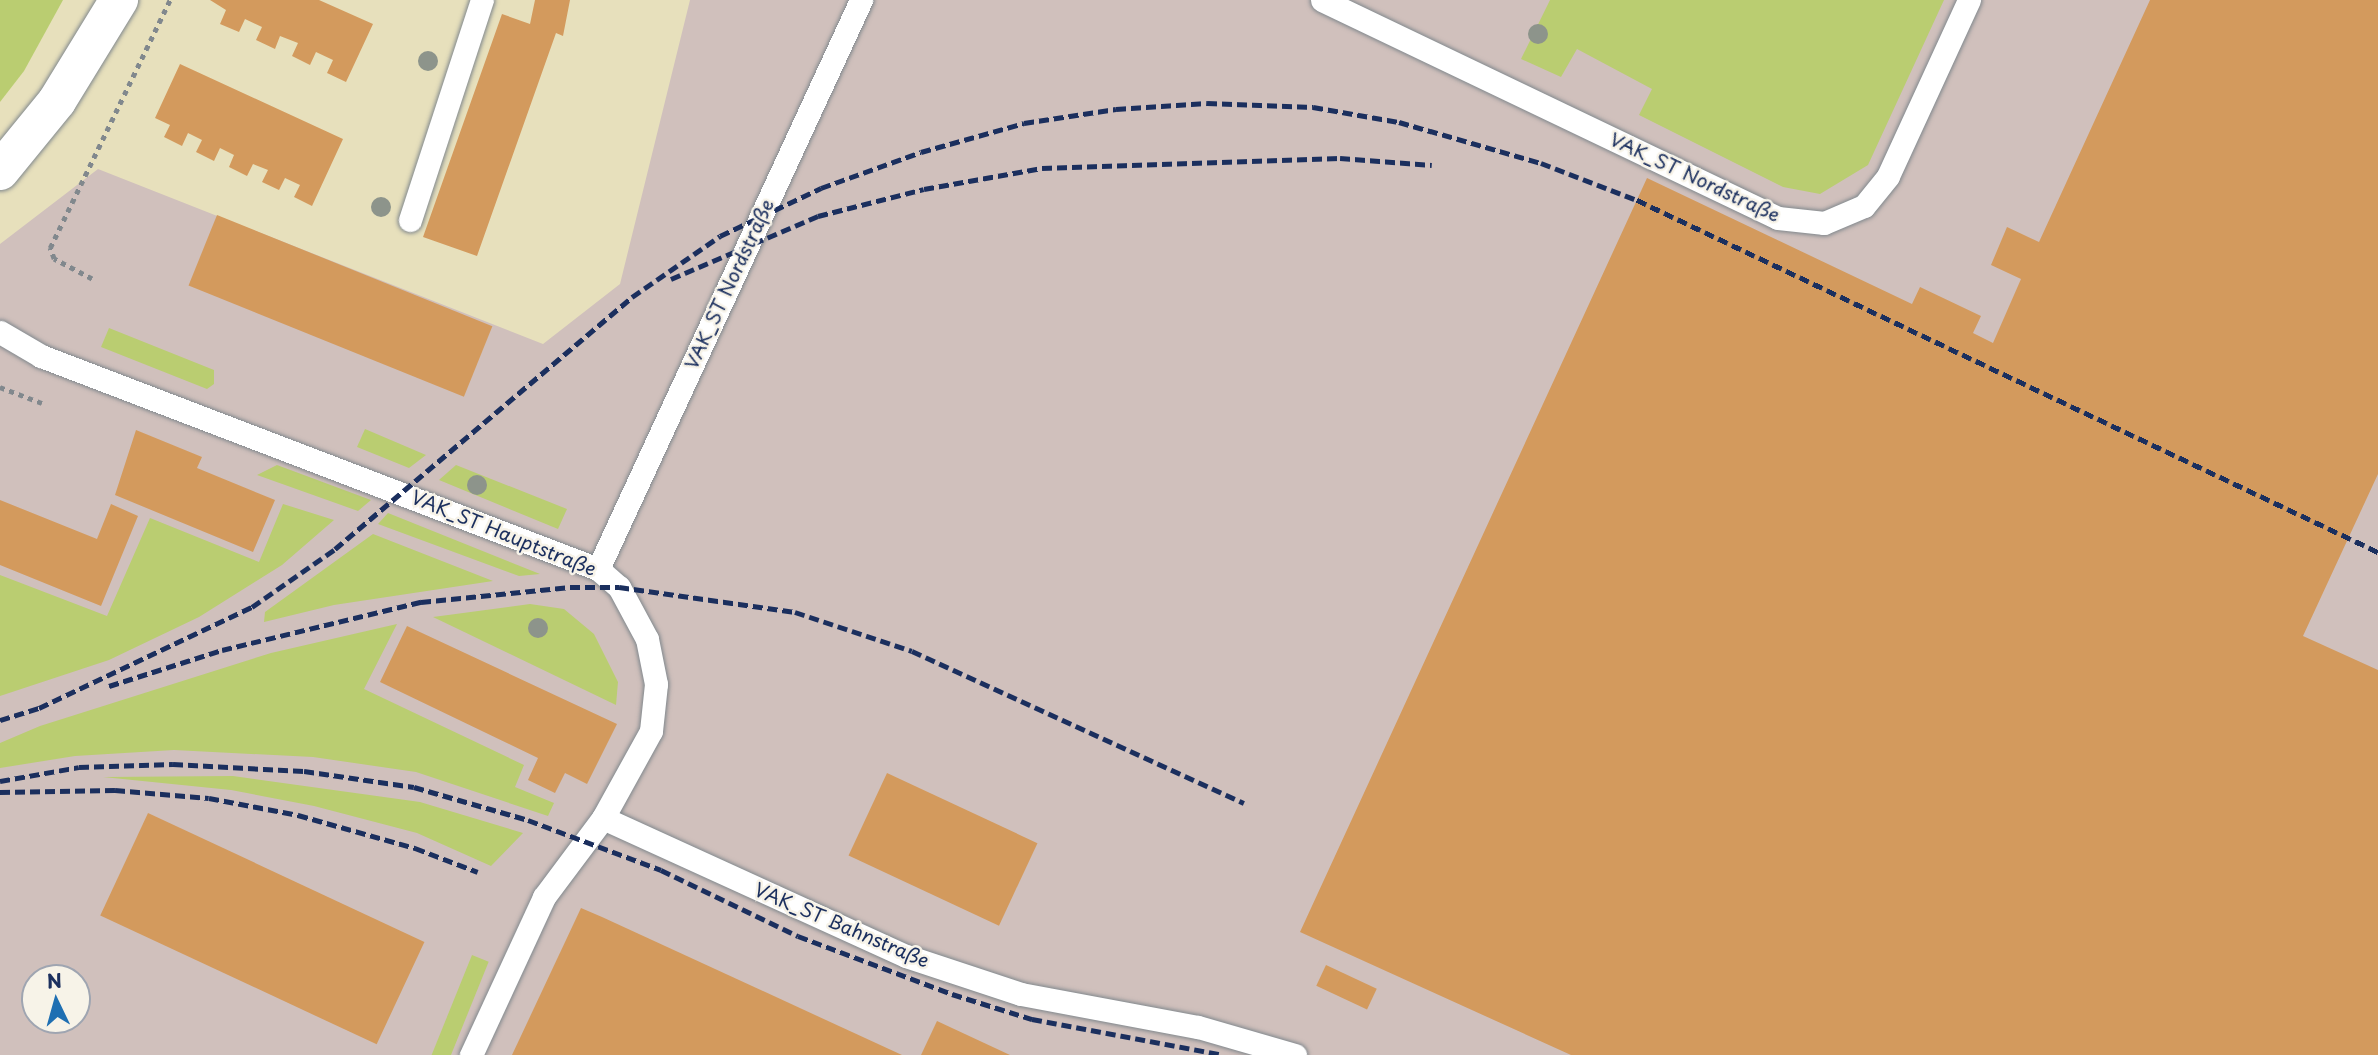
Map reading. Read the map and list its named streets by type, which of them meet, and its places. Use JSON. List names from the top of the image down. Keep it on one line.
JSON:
{"streets":{"lane":["VAK_ST Nordstraße","VAK_ST Hauptstraße","VAK_ST Bahnstraße"]},"crossings":[["VAK_ST Nordstraße","VAK_ST Hauptstraße"],["VAK_ST Hauptstraße","VAK_ST Bahnstraße"]],"north":"top"}
